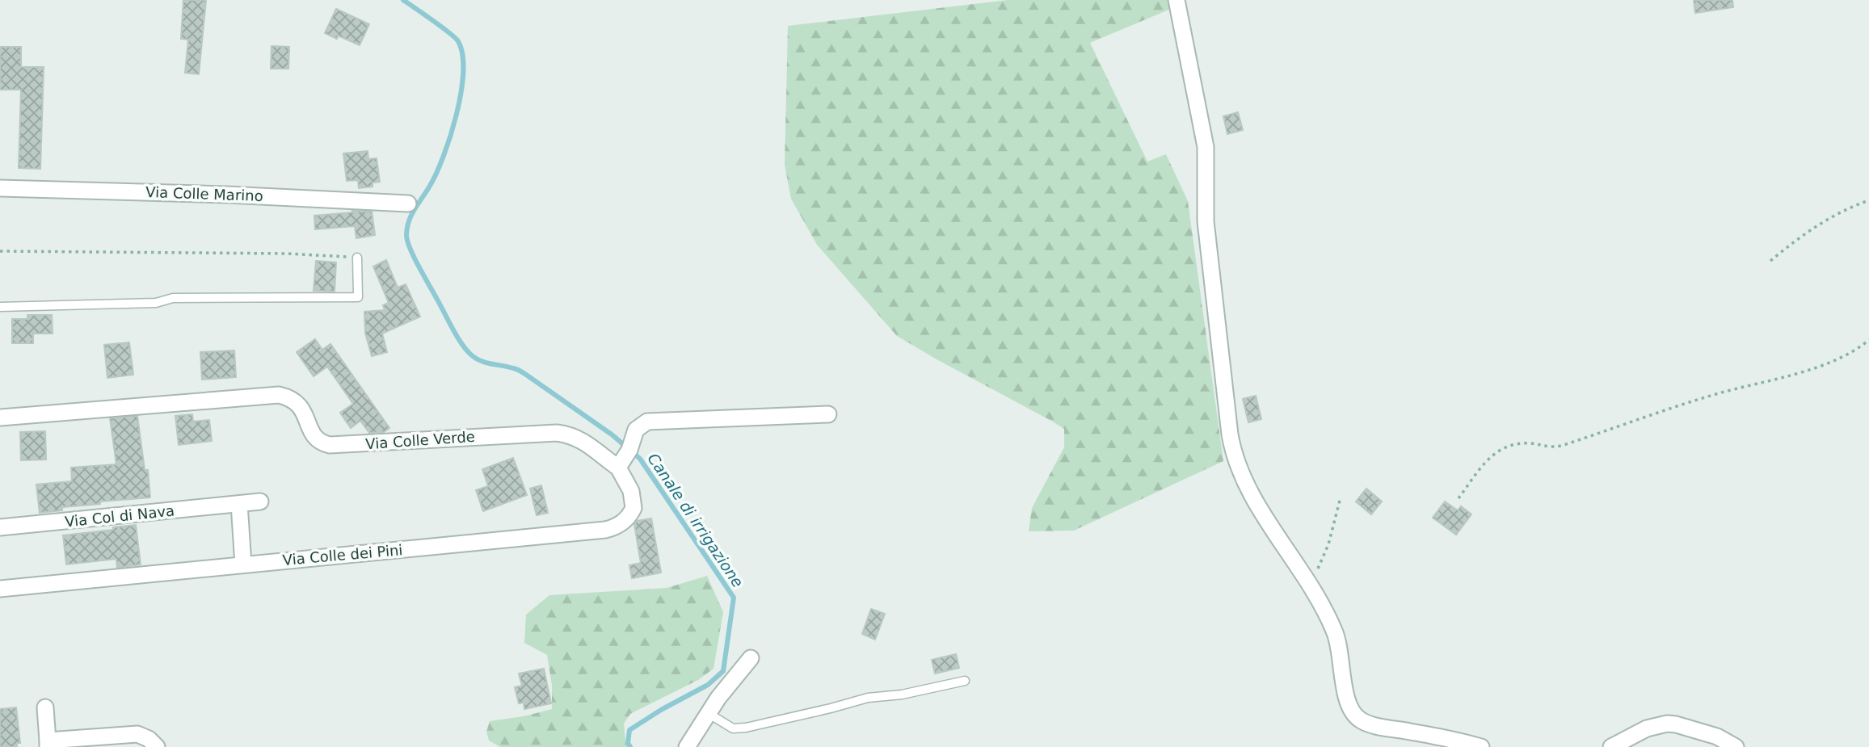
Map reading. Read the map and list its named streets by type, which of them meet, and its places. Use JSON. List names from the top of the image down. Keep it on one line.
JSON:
{"streets":{"street":["Via Colle Marino","Via Colle Verde","Via Col di Nava","Via Colle dei Pini"]},"crossings":[["Via Colle Verde","Via Colle dei Pini"]],"water":["Canale di irrigazione"]}
